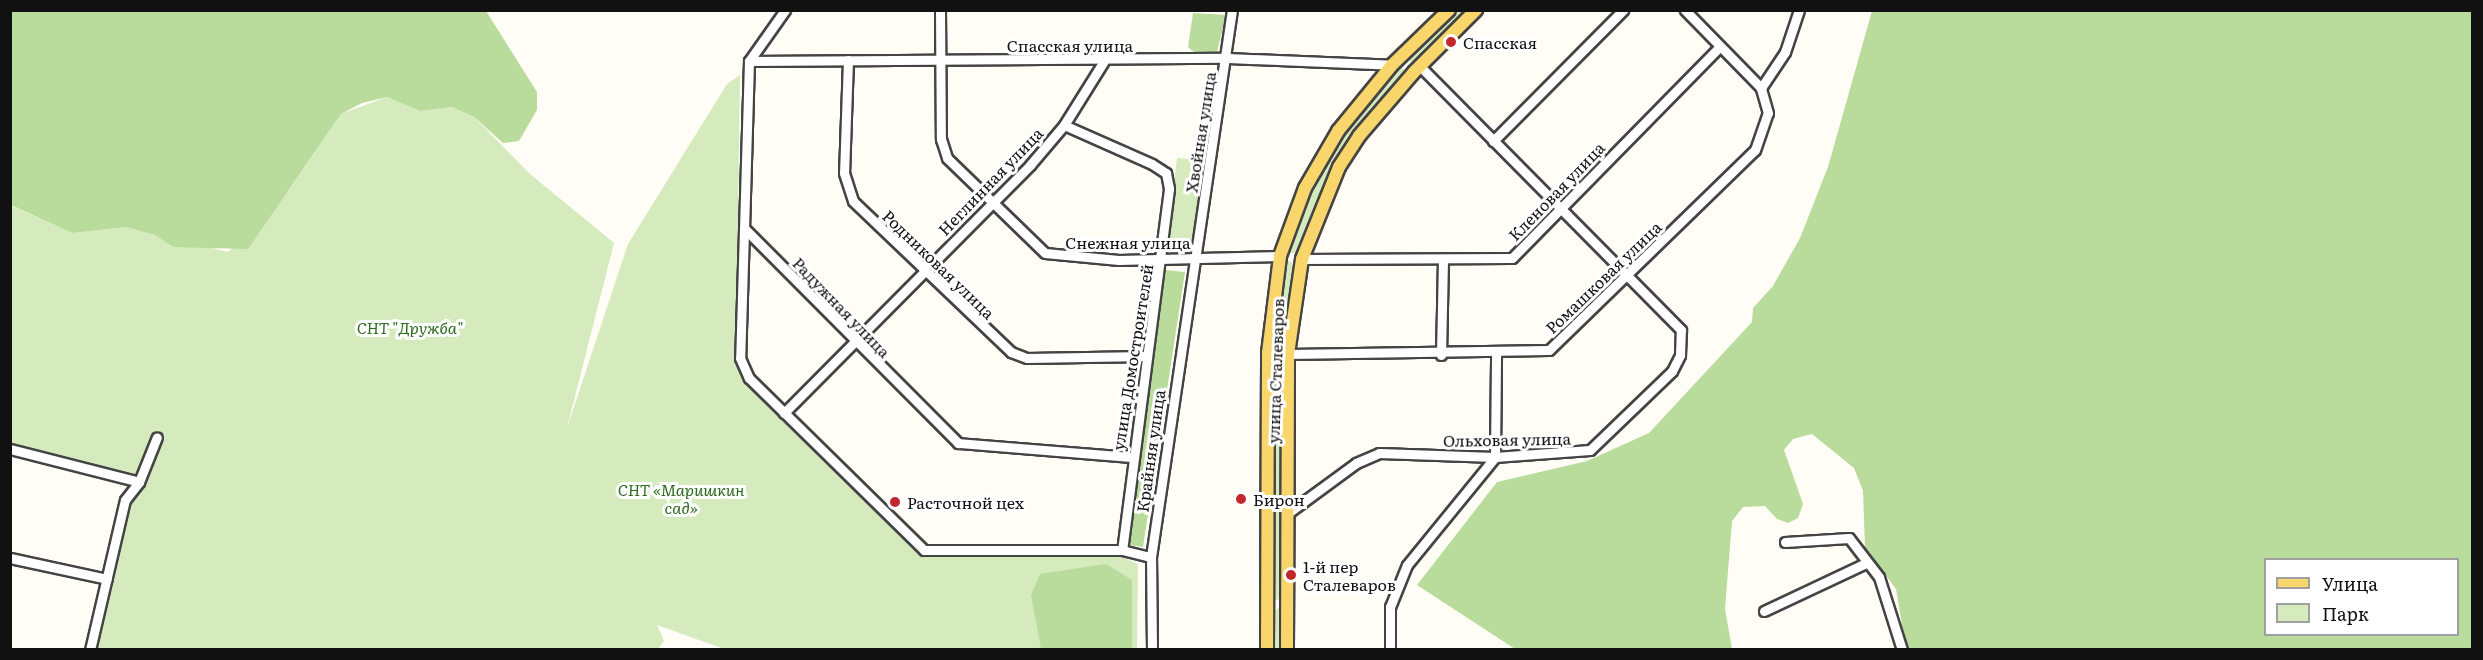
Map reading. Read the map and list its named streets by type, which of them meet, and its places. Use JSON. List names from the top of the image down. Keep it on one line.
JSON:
{"streets":{"main road":["улица Сталеваров"],"street":["Спасская улица","Хвойная улица","Неглинная улица","Кленовая улица","Снежная улица","Родниковая улица","Ромашковая улица","Радужная улица","улица Домостроителей","Ольховая улица","Крайняя улица"]},"crossings":[["Спасская улица","Хвойная улица"],["Спасская улица","Неглинная улица"],["Спасская улица","Снежная улица"],["Спасская улица","Родниковая улица"],["Спасская улица","улица Сталеваров"],["Хвойная улица","Снежная улица"],["Хвойная улица","Крайняя улица"],["Неглинная улица","Снежная улица"],["Неглинная улица","Родниковая улица"],["Неглинная улица","Радужная улица"],["Неглинная улица","улица Домостроителей"],["Кленовая улица","улица Сталеваров"],["Снежная улица","улица Домостроителей"],["Снежная улица","улица Сталеваров"],["Снежная улица","Крайняя улица"],["Родниковая улица","улица Домостроителей"],["Ромашковая улица","улица Сталеваров"],["Ромашковая улица","Ольховая улица"],["Радужная улица","улица Домостроителей"],["улица Сталеваров","Ольховая улица"]],"parks":["СНТ \"Дружба\"","СНТ «Маришкин сад»"],"places":["Спасская","Бирон","Расточной цех","1-й пер Сталеваров"],"legend":["Улица","Парк"]}
